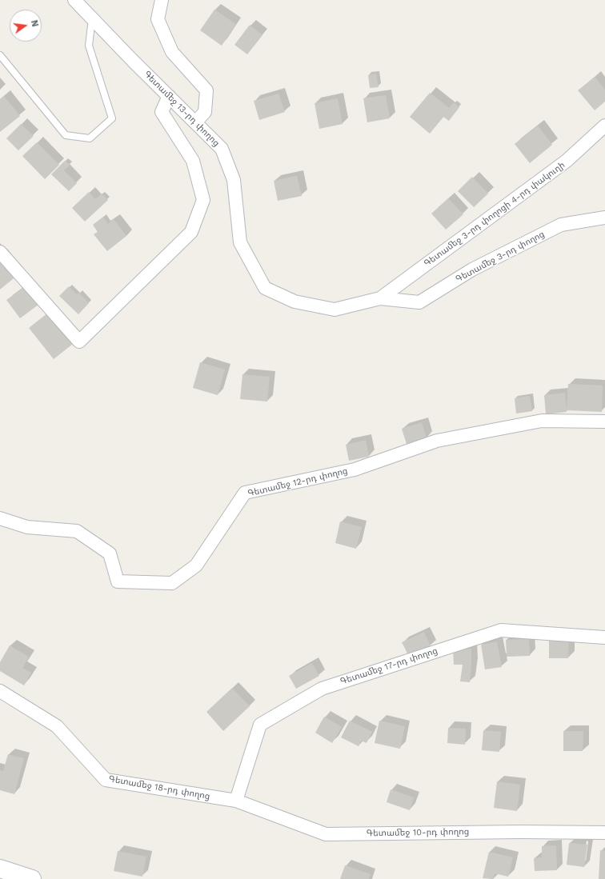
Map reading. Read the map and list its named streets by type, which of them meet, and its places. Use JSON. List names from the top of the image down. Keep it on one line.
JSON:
{"streets":{"street":["Գետամեջ 13-րդ փողոց","Գետամեջ 3-րդ փողոցի 4-րդ փակուղի","Գետամեջ 3-րդ փողոց","Գետամեջ 12-րդ փողոց","Գետամեջ 17-րդ փողոց","Գետամեջ 18-րդ փողոց","Գետամեջ 10-րդ փողոց"]},"crossings":[["Գետամեջ 13-րդ փողոց","Գետամեջ 3-րդ փողոցի 4-րդ փակուղի"],["Գետամեջ 13-րդ փողոց","Գետամեջ 3-րդ փողոց"],["Գետամեջ 3-րդ փողոցի 4-րդ փակուղի","Գետամեջ 3-րդ փողոց"],["Գետամեջ 17-րդ փողոց","Գետամեջ 18-րդ փողոց"],["Գետամեջ 17-րդ փողոց","Գետամեջ 10-րդ փողոց"],["Գետամեջ 18-րդ փողոց","Գետամեջ 10-րդ փողոց"]],"north":"right"}
